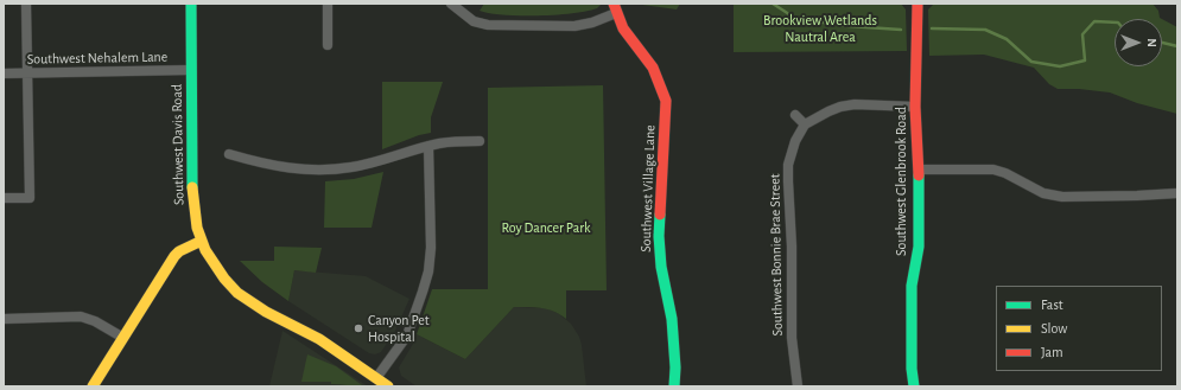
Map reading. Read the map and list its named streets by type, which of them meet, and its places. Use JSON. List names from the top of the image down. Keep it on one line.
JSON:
{"streets":{"street":["Southwest Nehalem Lane","Southwest Davis Road","Southwest Glenbrook Road","Southwest Village Lane","Southwest Bonnie Brae Street"]},"crossings":[["Southwest Nehalem Lane","Southwest Davis Road"]],"parks":["Brookview Wetlands Nautral Area","Roy Dancer Park"],"places":["Canyon Pet Hospital"],"legend":["Fast","Slow","Jam"],"north":"right"}
